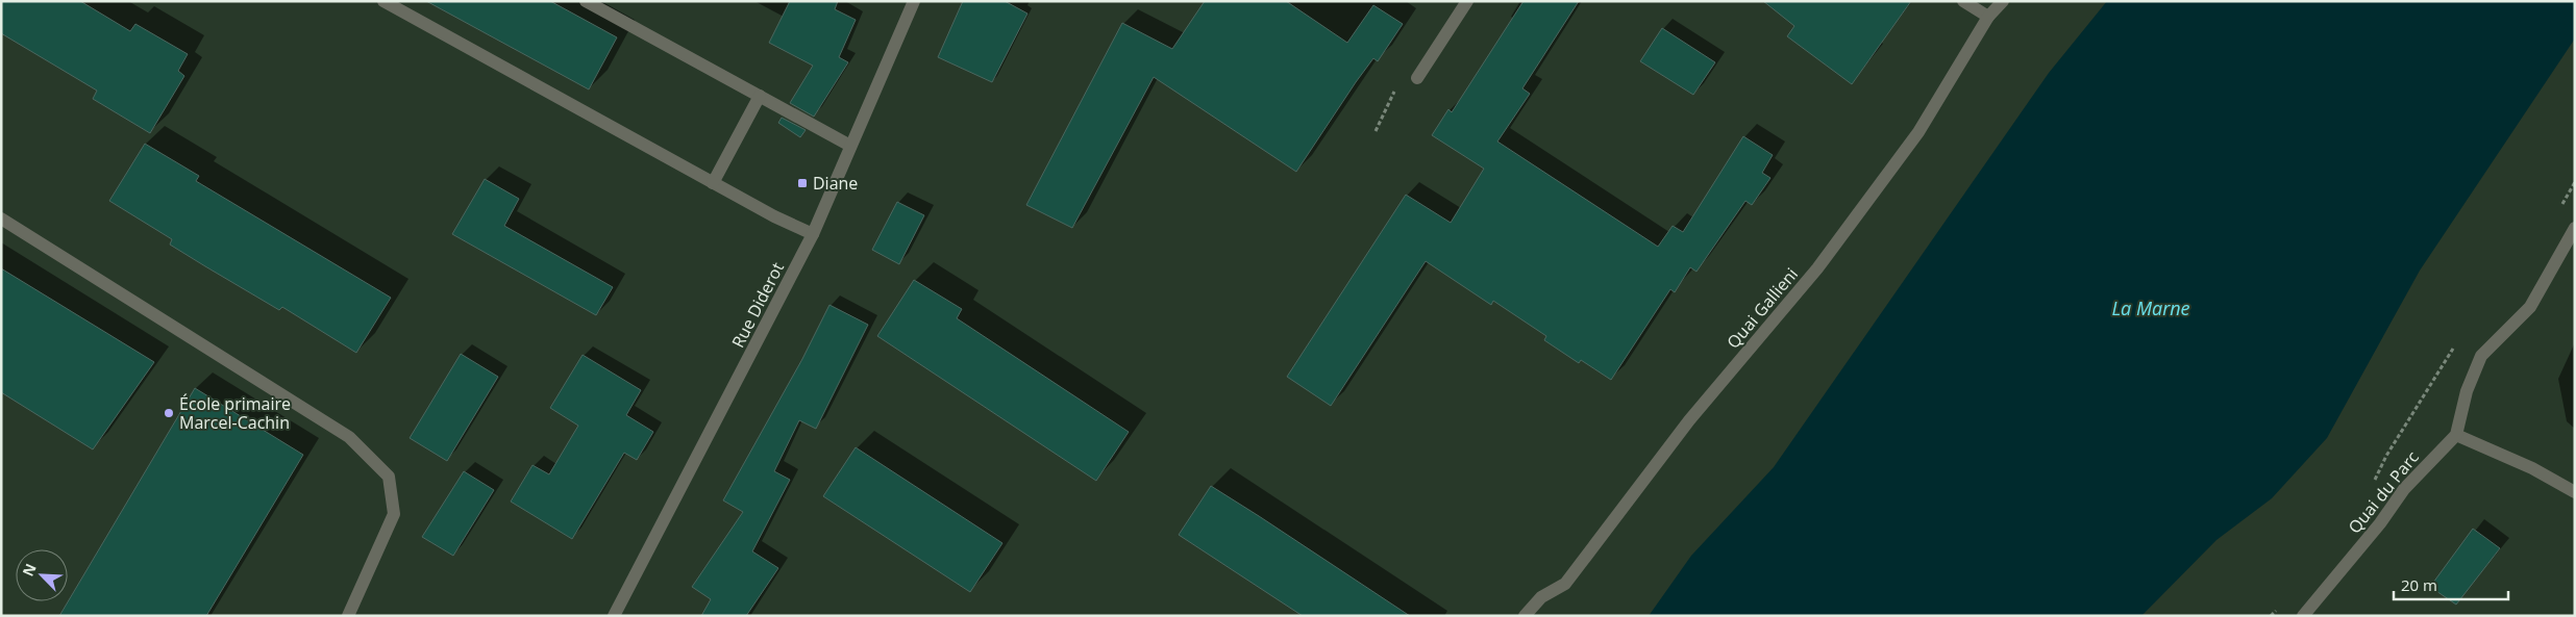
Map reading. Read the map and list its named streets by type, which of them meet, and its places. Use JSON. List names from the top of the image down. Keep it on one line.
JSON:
{"streets":{"street":["Rue Diderot","Quai Gallieni","Quai du Parc"]},"water":["La Marne"],"places":{"transit":["Diane"],"other":["École primaire Marcel-Cachin"]},"scale_bar":"20 m","north":"top left"}
